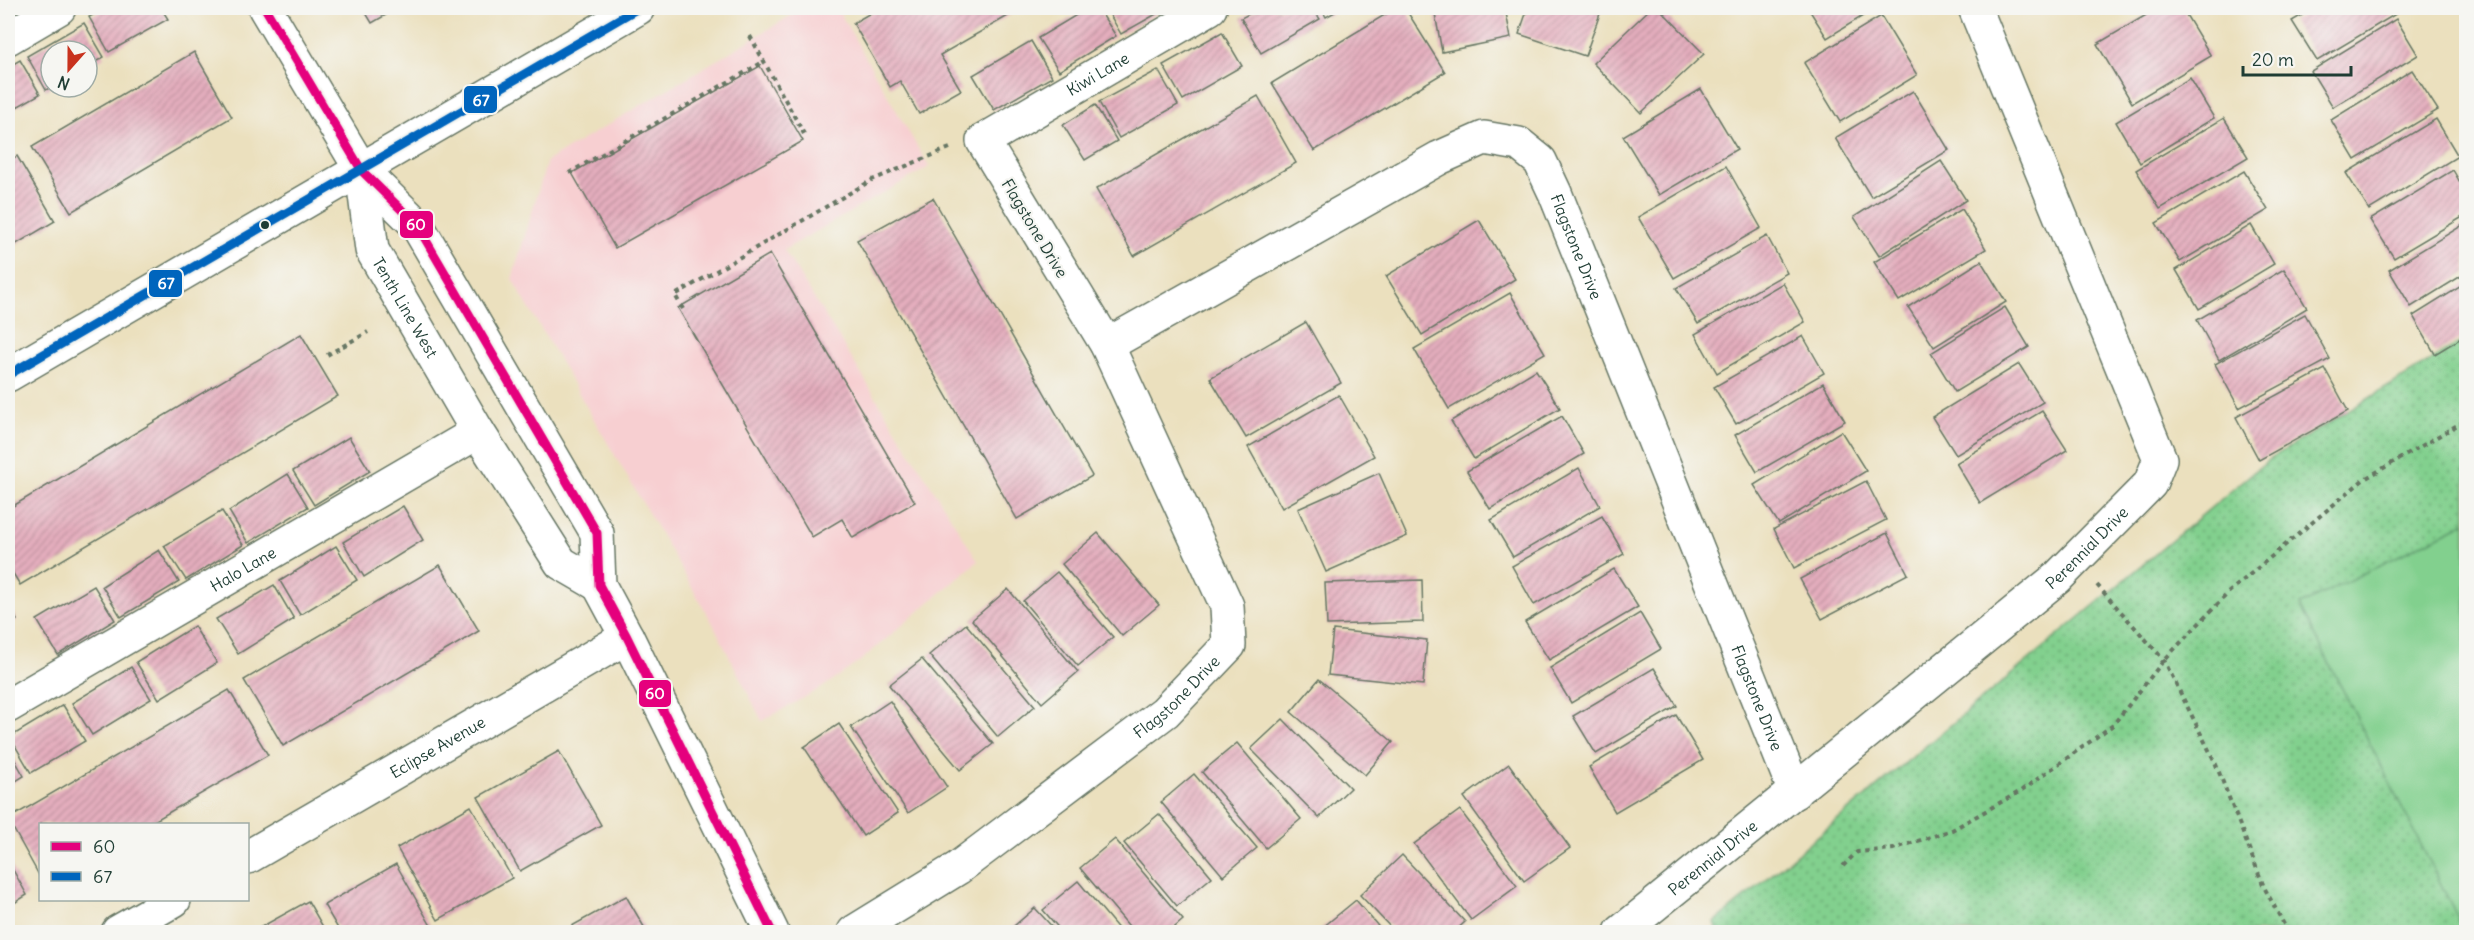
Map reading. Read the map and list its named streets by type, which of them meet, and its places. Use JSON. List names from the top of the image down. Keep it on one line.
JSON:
{"streets":{"street":["Kiwi Lane","Flagstone Drive","Tenth Line West","Perennial Drive","Halo Lane","Eclipse Avenue"]},"crossings":[["Kiwi Lane","Flagstone Drive"],["Flagstone Drive","Perennial Drive"],["Tenth Line West","Halo Lane"]],"lines":["transit line 60","transit line 67"],"legend":["60","67"],"scale_bar":"20 m","north":"bottom"}
